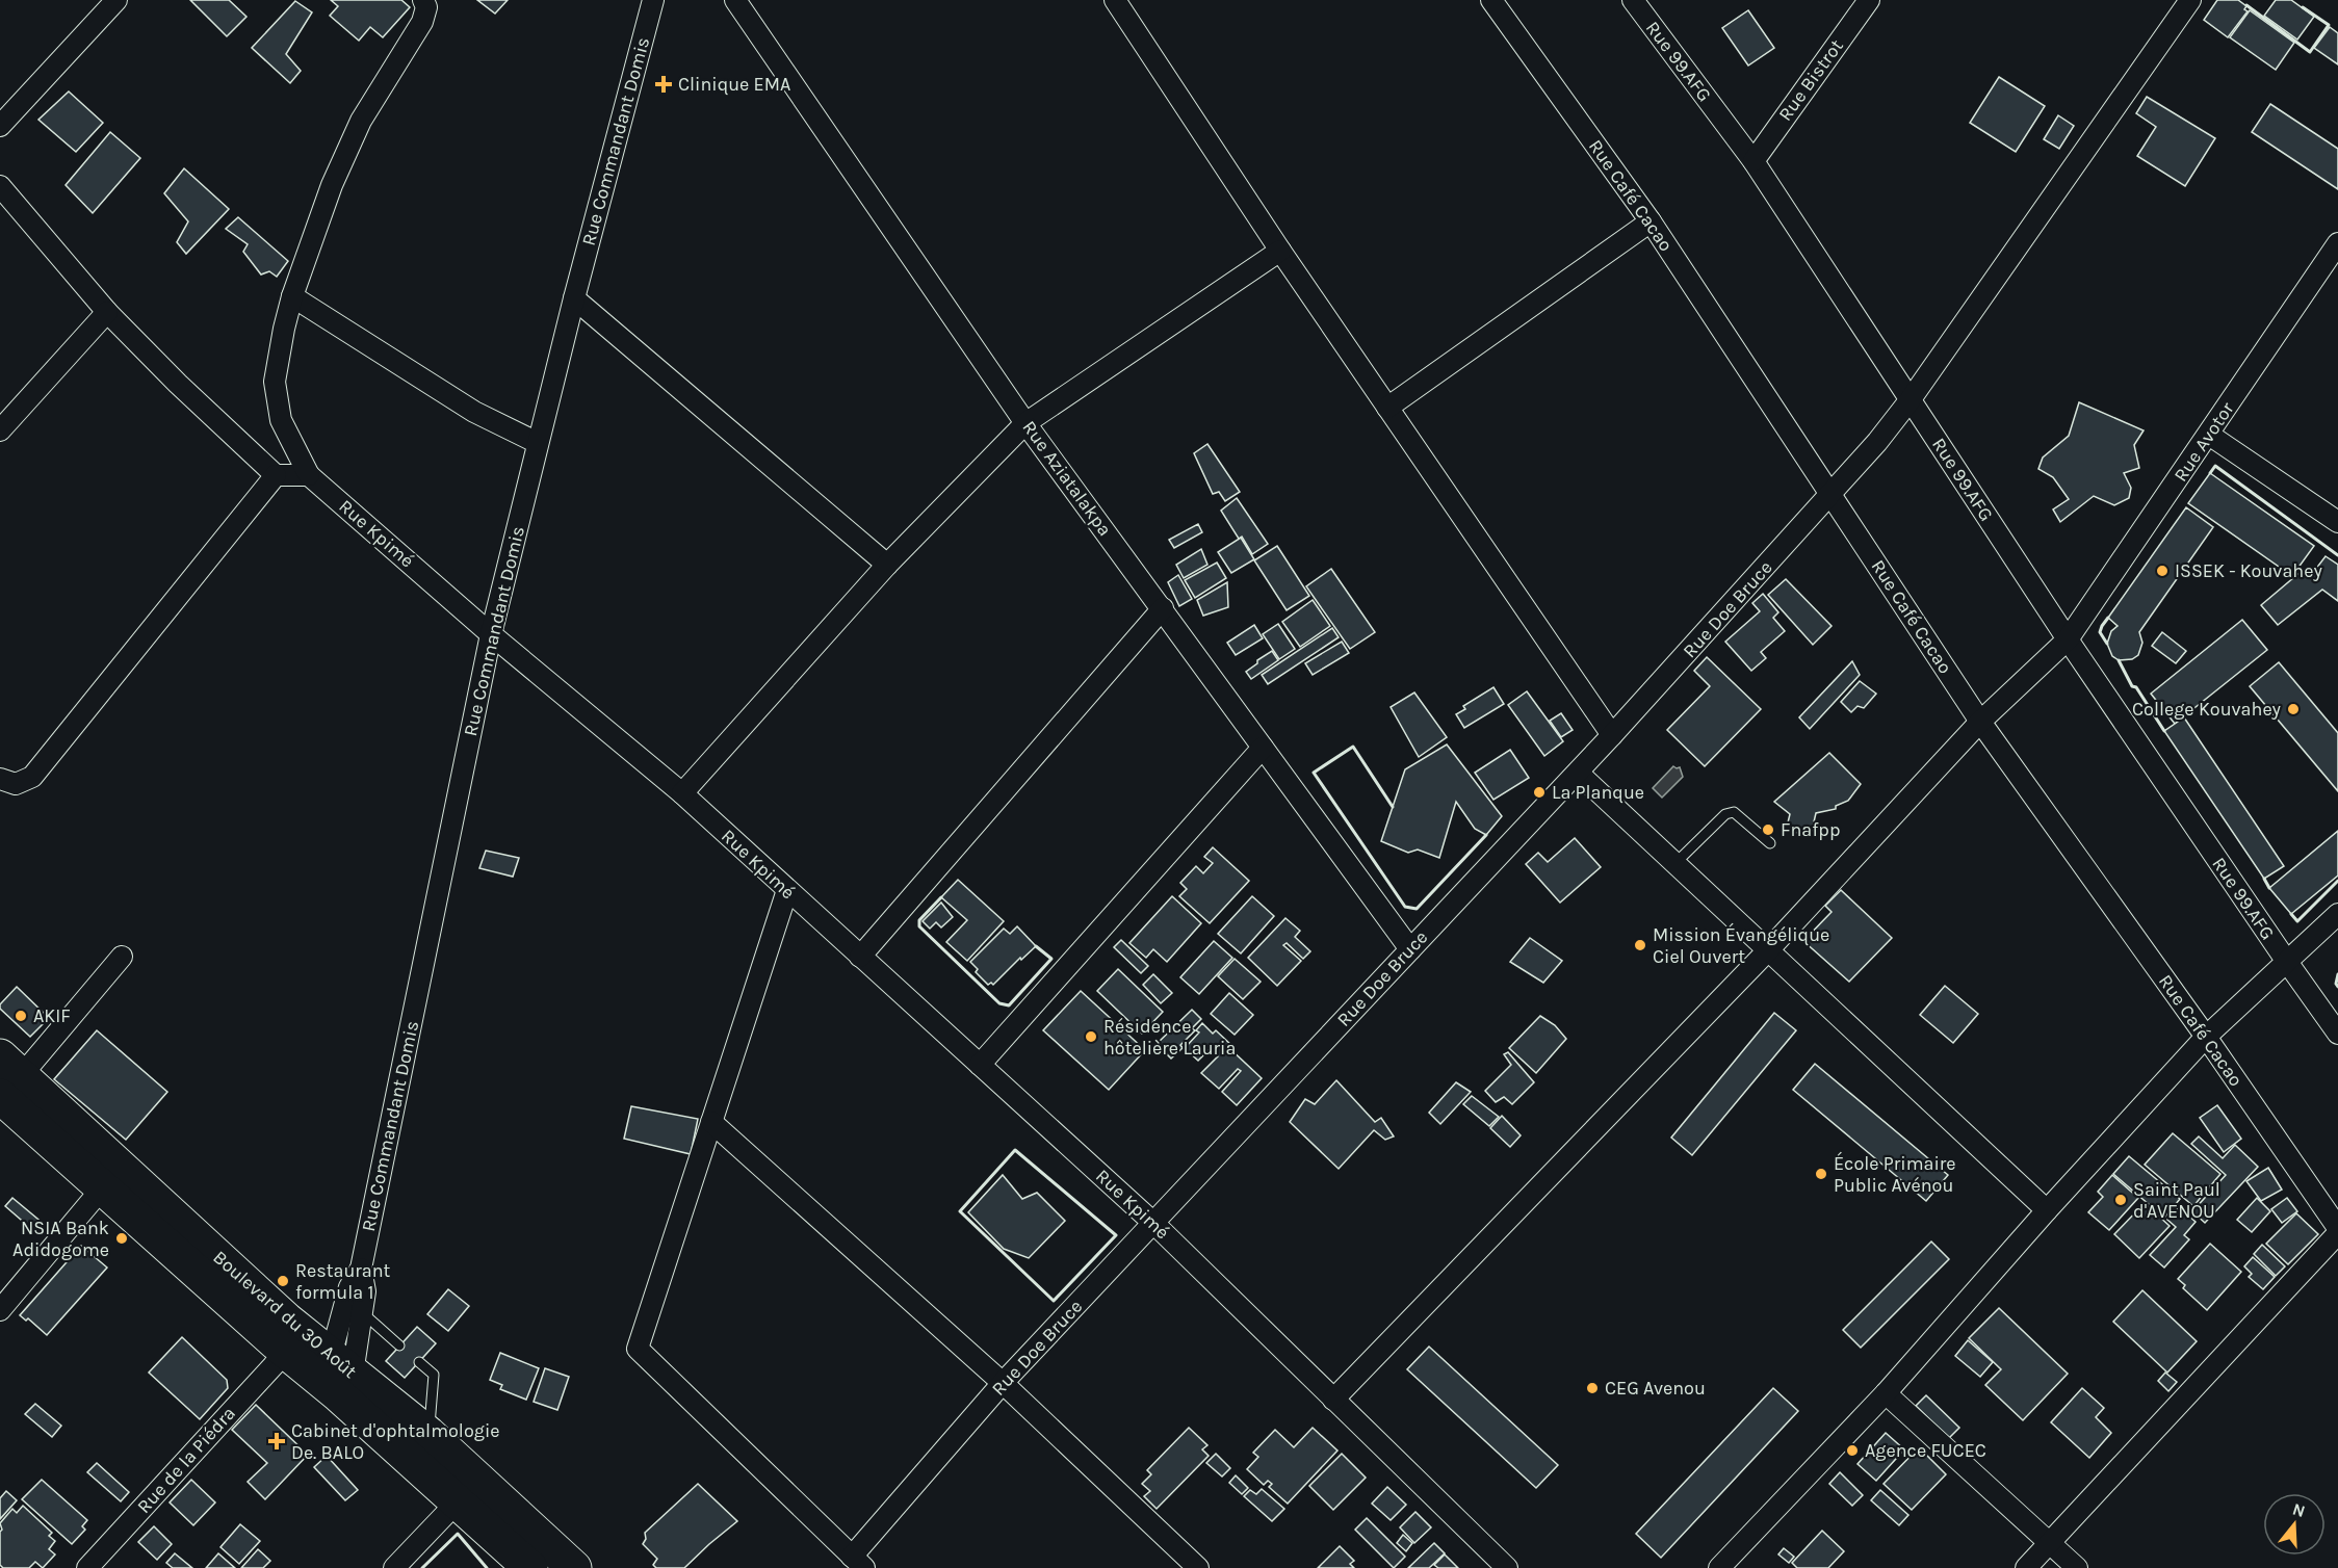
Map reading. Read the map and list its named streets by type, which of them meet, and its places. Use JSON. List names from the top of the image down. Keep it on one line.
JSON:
{"streets":{"highway":["Boulevard du 30 Août"],"street":["Rue 99.AFG","Rue Bistrot","Rue Commandant Domis","Rue Café Cacao","Rue Avotor","Rue Aziatalakpa","Rue Kpimé","Rue Doe Bruce","Rue de la Piédra"]},"crossings":[["Rue 99.AFG","Rue Bistrot"],["Rue 99.AFG","Rue Avotor"],["Rue 99.AFG","Rue Doe Bruce"],["Rue Commandant Domis","Rue Kpimé"],["Rue Commandant Domis","Boulevard du 30 Août"],["Rue Café Cacao","Rue Avotor"],["Rue Café Cacao","Rue Doe Bruce"],["Rue Avotor","Rue Kpimé"],["Rue Aziatalakpa","Rue Doe Bruce"],["Rue Kpimé","Rue Doe Bruce"],["Boulevard du 30 Août","Rue de la Piédra"]],"places":{"health":["Clinique EMA","Cabinet d'ophtalmologie De. BALO"],"other":["ISSEK - Kouvahey","College Kouvahey","La Planque","Fnafpp","Mission Évangélique Ciel Ouvert","AKIF","Résidence hôtelière Lauria","École Primaire Public Avénou","Saint Paul d'AVENOU","NSIA Bank Adidogome","Restaurant formula 1","CEG Avenou","Agence FUCEC"]},"north":"top"}
